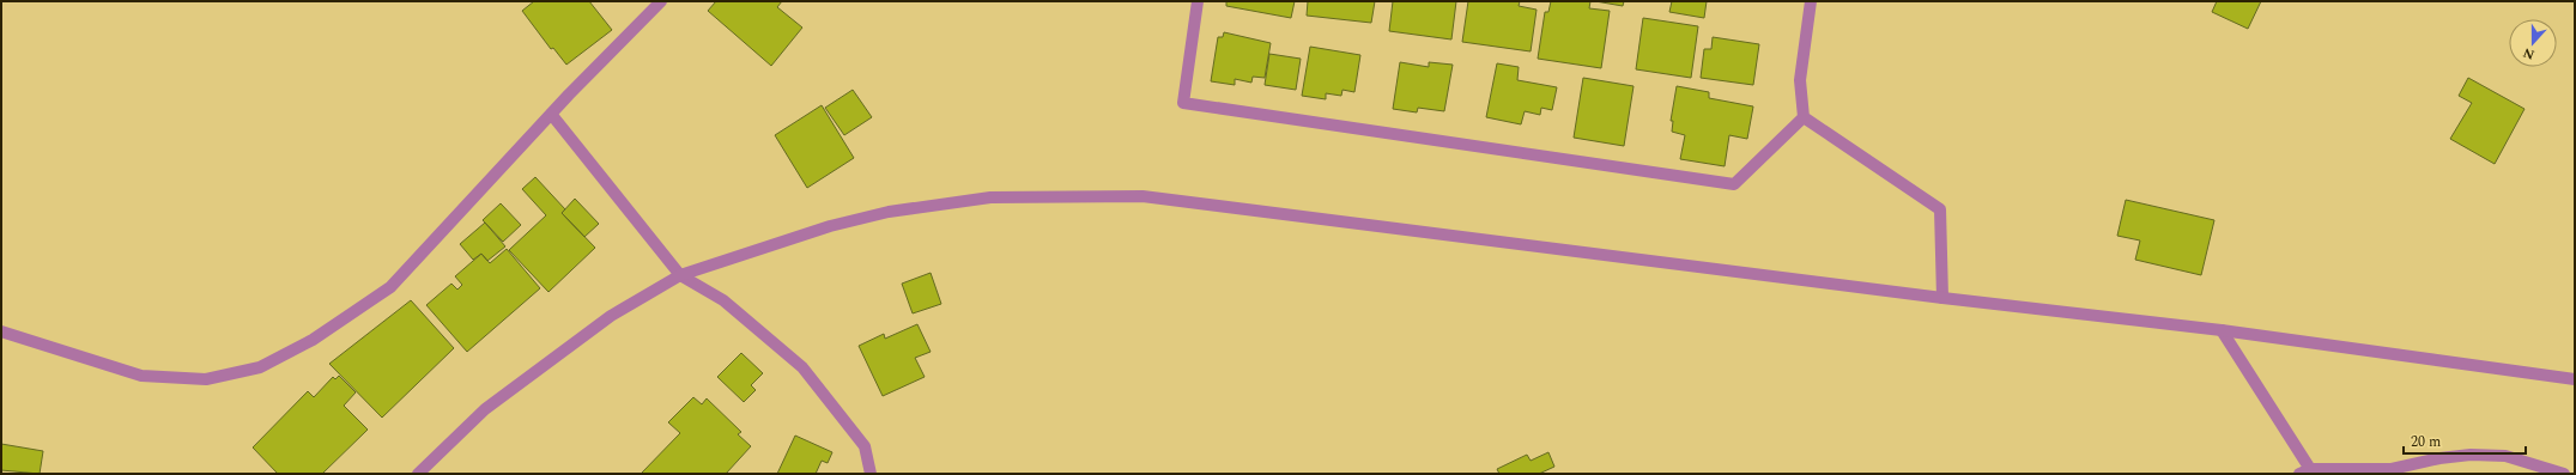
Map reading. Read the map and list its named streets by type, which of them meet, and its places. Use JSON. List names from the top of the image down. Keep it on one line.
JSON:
{"scale_bar":"20 m","north":"bottom"}
